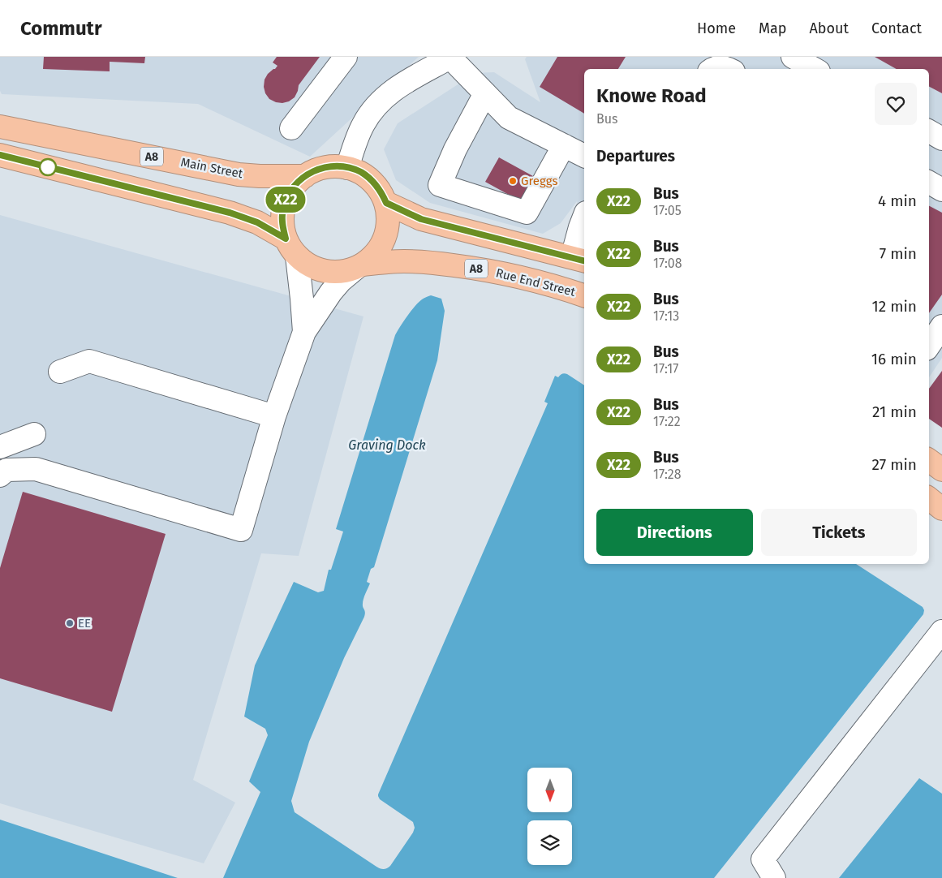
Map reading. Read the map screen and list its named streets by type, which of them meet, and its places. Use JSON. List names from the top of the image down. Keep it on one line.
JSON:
{"streets":{"highway":["A8","Main Street","Rue End Street"]},"crossings":[["A8","Main Street"],["A8","Rue End Street"],["Main Street","Rue End Street"]],"water":["Graving Dock"],"places":["Greggs","EE"],"lines":["bus line X22"],"north":"bottom","page":{"header":"Commutr","nav":["Home","Map","About","Contact"],"on_map":"X22","heading":[["Knowe Road","Bus"],"Departures"],"list":[{"mark":"X22","name":"Bus","note":"17:05","value":"4 min"},{"mark":"X22","name":"Bus","note":"17:08","value":"7 min"},{"mark":"X22","name":"Bus","note":"17:13","value":"12 min"},{"mark":"X22","name":"Bus","note":"17:17","value":"16 min"},{"mark":"X22","name":"Bus","note":"17:22","value":"21 min"},{"mark":"X22","name":"Bus","note":"17:28","value":"27 min"}],"buttons":["Directions","Tickets"]}}
